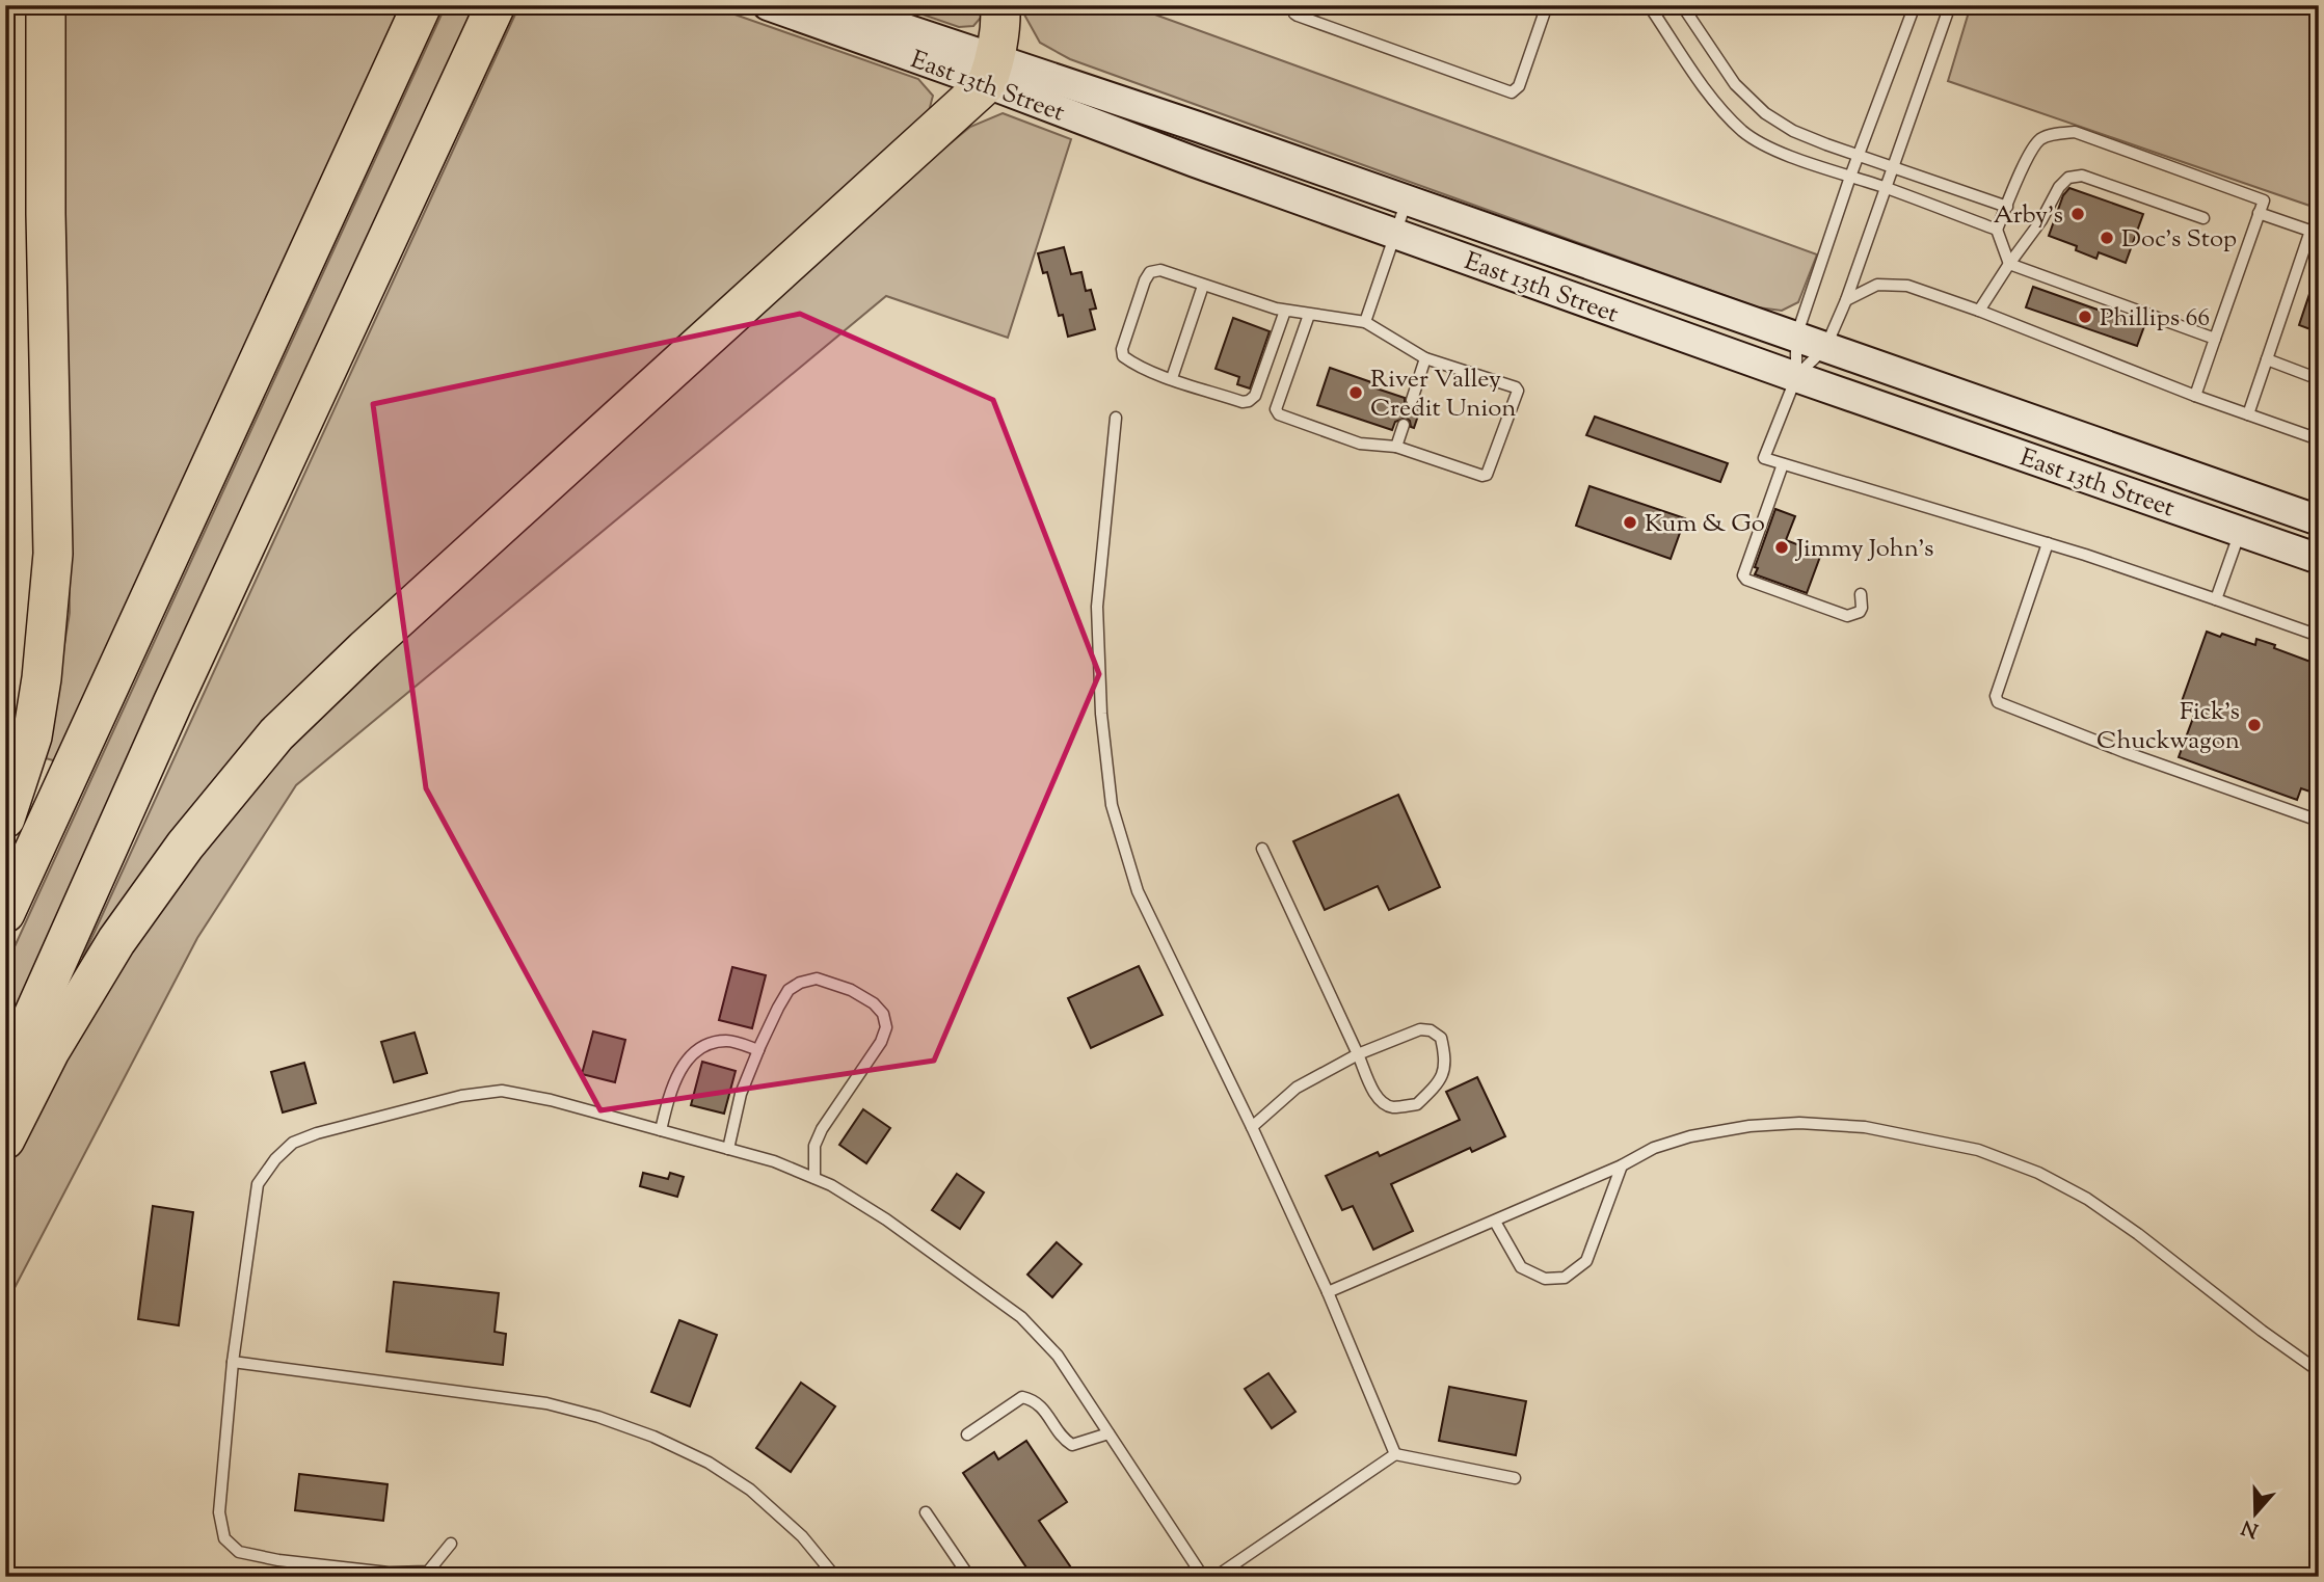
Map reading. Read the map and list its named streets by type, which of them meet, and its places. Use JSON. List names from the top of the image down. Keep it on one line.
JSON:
{"streets":{"main road":["East 13th Street"]},"places":["Arby's","Doc's Stop","Phillips 66","River Valley Credit Union","Kum & Go","Jimmy John's","Fick's Chuckwagon"],"north":"bottom"}
